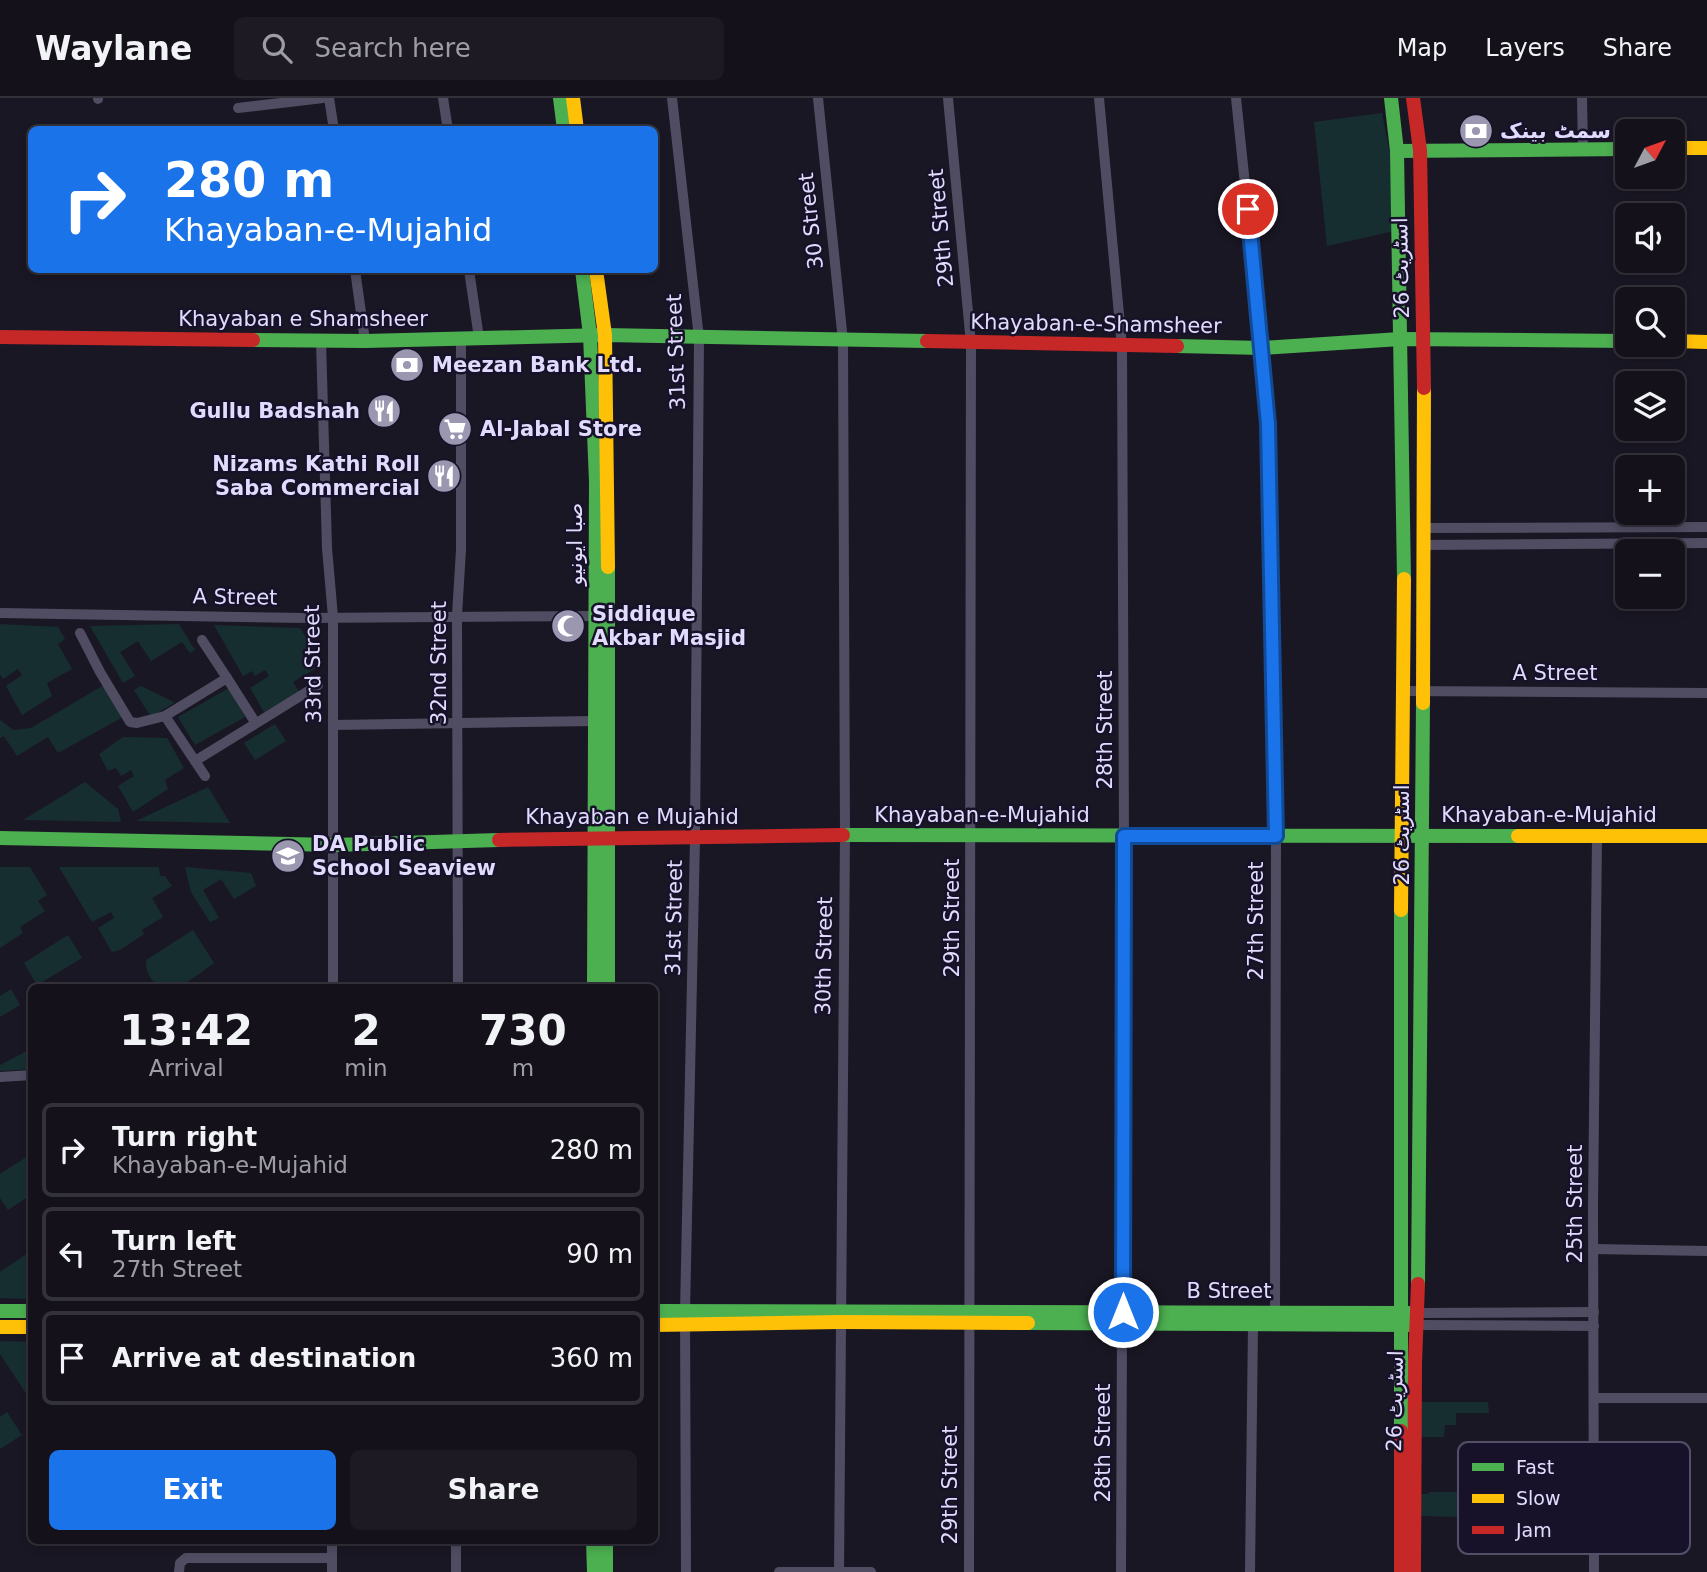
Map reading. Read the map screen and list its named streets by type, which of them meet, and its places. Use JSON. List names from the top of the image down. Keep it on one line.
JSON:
{"streets":{"main road":["اسٹریٹ 26","Khayaban e Shamsheer","Khayaban-e-Shamsheer","صبا ایونیو","Khayaban-e-Mujahid","Khayaban e Mujahid","B Street"],"street":["30 Street","29th Street","31st Street","A Street","32nd Street","33rd Street","28th Street","27th Street","30th Street","25th Street"]},"crossings":[["30 Street","Khayaban-e-Shamsheer"],["30 Street","30th Street"],["29th Street","Khayaban-e-Shamsheer"],["29th Street","Khayaban-e-Mujahid"],["29th Street","B Street"],["اسٹریٹ 26","Khayaban-e-Shamsheer"],["اسٹریٹ 26","A Street"],["اسٹریٹ 26","Khayaban-e-Mujahid"],["اسٹریٹ 26","B Street"],["Khayaban e Shamsheer","Khayaban-e-Shamsheer"],["Khayaban e Shamsheer","صبا ایونیو"],["Khayaban e Shamsheer","32nd Street"],["Khayaban e Shamsheer","33rd Street"],["Khayaban-e-Shamsheer","31st Street"],["Khayaban-e-Shamsheer","صبا ایونیو"],["Khayaban-e-Shamsheer","28th Street"],["Khayaban-e-Shamsheer","27th Street"],["Khayaban-e-Shamsheer","30th Street"],["31st Street","Khayaban e Mujahid"],["31st Street","B Street"],["صبا ایونیو","A Street"],["صبا ایونیو","Khayaban e Mujahid"],["A Street","32nd Street"],["A Street","33rd Street"],["32nd Street","Khayaban e Mujahid"],["33rd Street","Khayaban e Mujahid"],["28th Street","Khayaban-e-Mujahid"],["28th Street","B Street"],["Khayaban-e-Mujahid","Khayaban e Mujahid"],["Khayaban-e-Mujahid","27th Street"],["Khayaban-e-Mujahid","30th Street"],["Khayaban-e-Mujahid","25th Street"],["Khayaban e Mujahid","30th Street"],["27th Street","B Street"],["30th Street","B Street"],["25th Street","B Street"]],"places":{"bank":["سمٹ بینک","Meezan Bank Ltd."],"restaurant":["Gullu Badshah","Nizams Kathi Roll Saba Commercial"],"supermarket":["Al-Jabal Store"],"mosque":["Siddique Akbar Masjid"],"school or university":["DA Public School Seaview"]},"legend":["Fast","Slow","Jam"],"north":"top right","page":{"header":"Waylane","search":"Search here","nav":["Map","Layers","Share"],"map_buttons":["+","−"],"turn":["280 m","Khayaban-e-Mujahid"],"eta":["13:42","Arrival","2","min","730","m"],"list":[{"name":"Turn right","note":"Khayaban-e-Mujahid","value":"280 m"},{"name":"Turn left","note":"27th Street","value":"90 m"},{"name":"Arrive at destination","value":"360 m"}],"buttons":["Exit","Share"]}}
